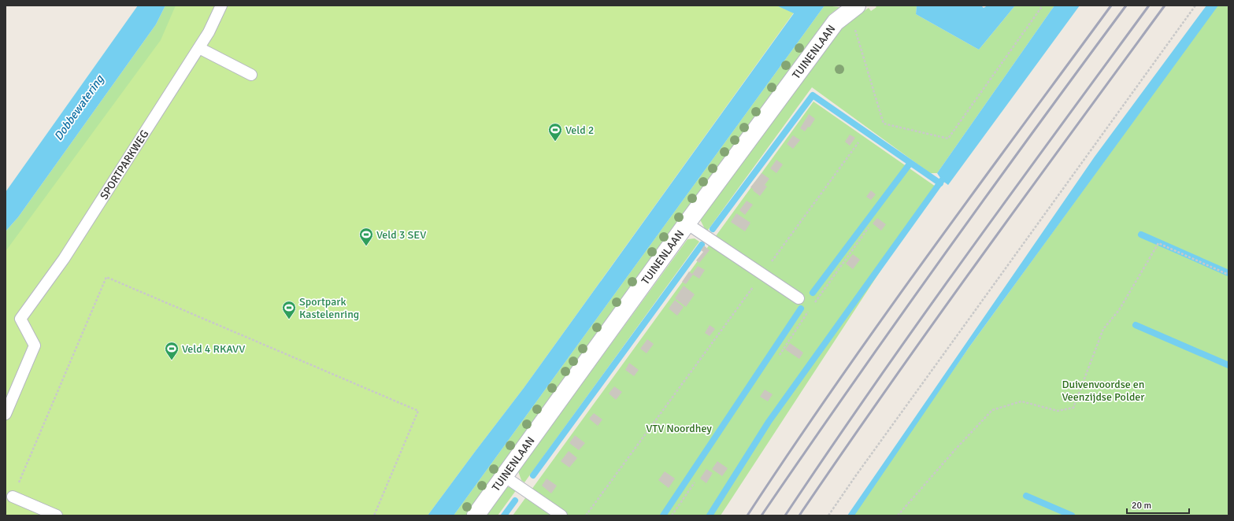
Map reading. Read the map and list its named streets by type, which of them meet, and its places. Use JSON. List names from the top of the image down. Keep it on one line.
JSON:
{"streets":{"street":["TUINENLAAN"],"lane":["SPORTPARKWEG"]},"water":["Dobbewatering"],"parks":["Duivenvoordse en Veenzijdse Polder","VTV Noordhey"],"places":{"sports":["Veld 2","Veld 3 SEV","Sportpark Kastelenring","Veld 4 RKAVV"]},"scale_bar":"20 m"}
